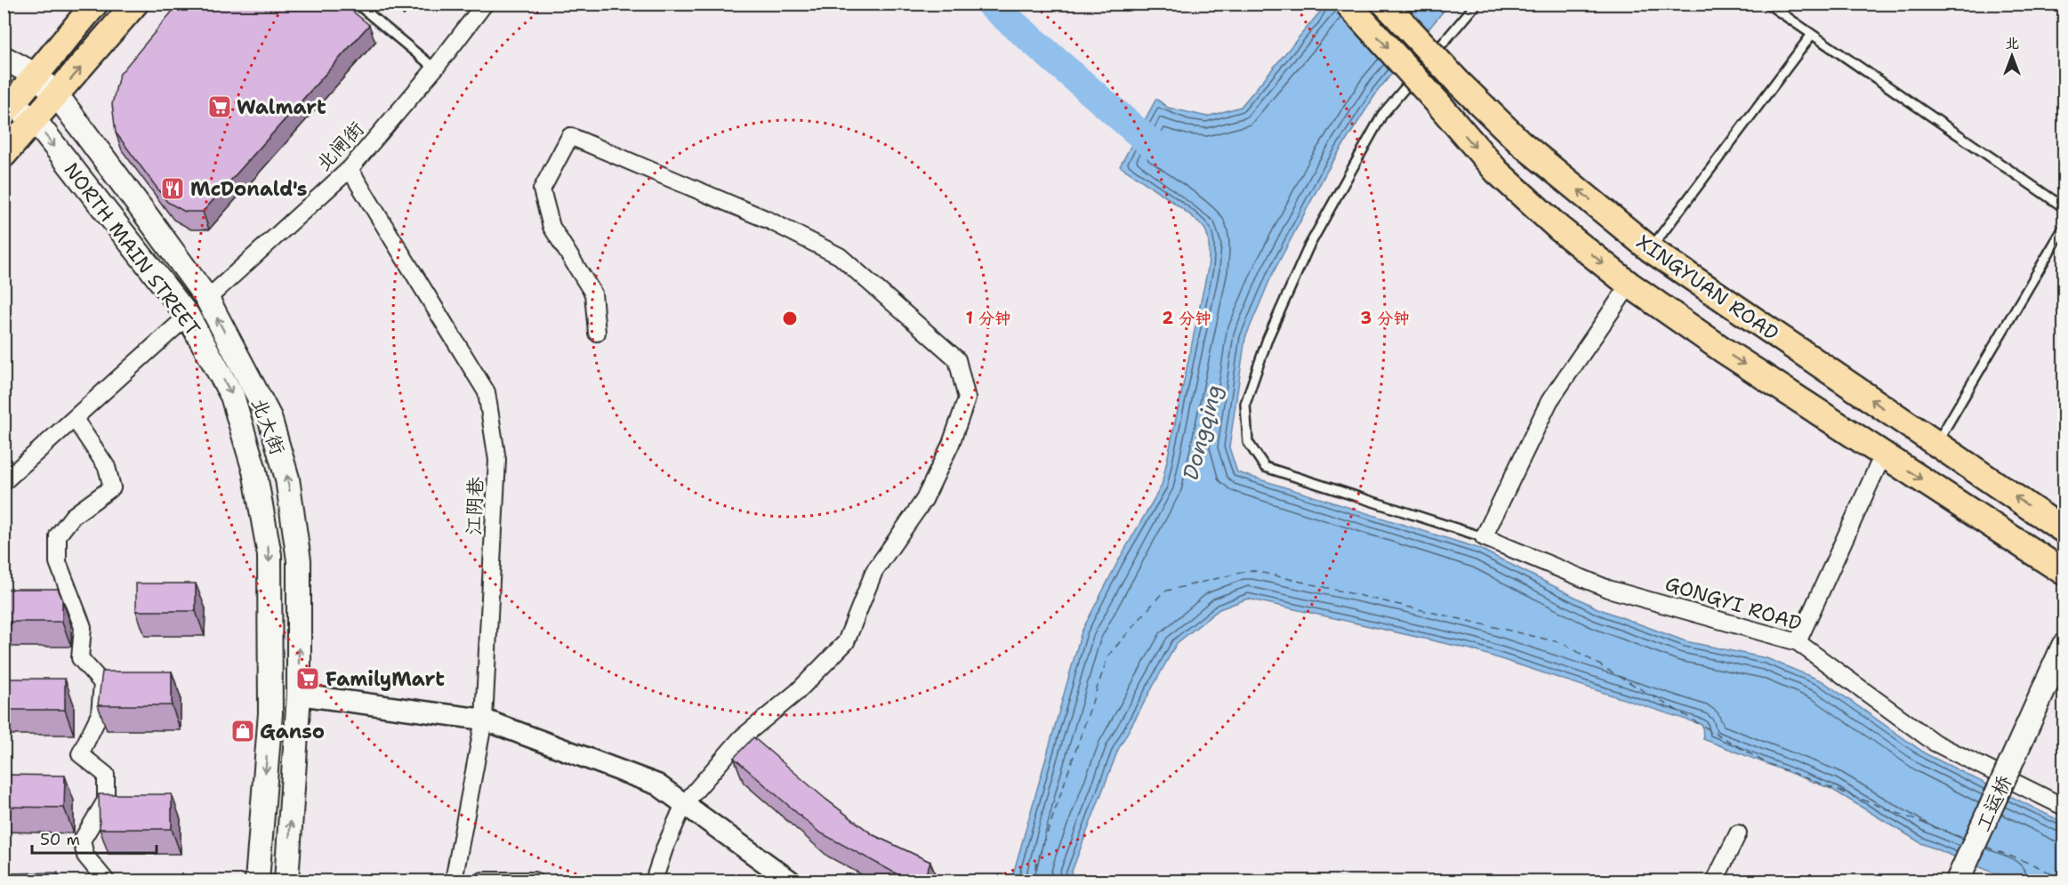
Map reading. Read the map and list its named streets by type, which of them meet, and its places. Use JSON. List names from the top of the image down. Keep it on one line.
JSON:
{"streets":{"main road":["NORTH MAIN STREET","XINGYUAN ROAD","北大街","工运桥"],"street":["北闸街","江阴巷","GONGYI ROAD"]},"crossings":[["北闸街","北大街"],["北闸街","江阴巷"]],"one_way":["NORTH MAIN STREET","北大街"],"water":["Dongqing"],"places":{"supermarket":["Walmart","FamilyMart"],"restaurant":["McDonald's"],"shop":["Ganso"]},"scale_bar":"50 m","north":"top","rings":["1 分钟","2 分钟","3 分钟"]}
